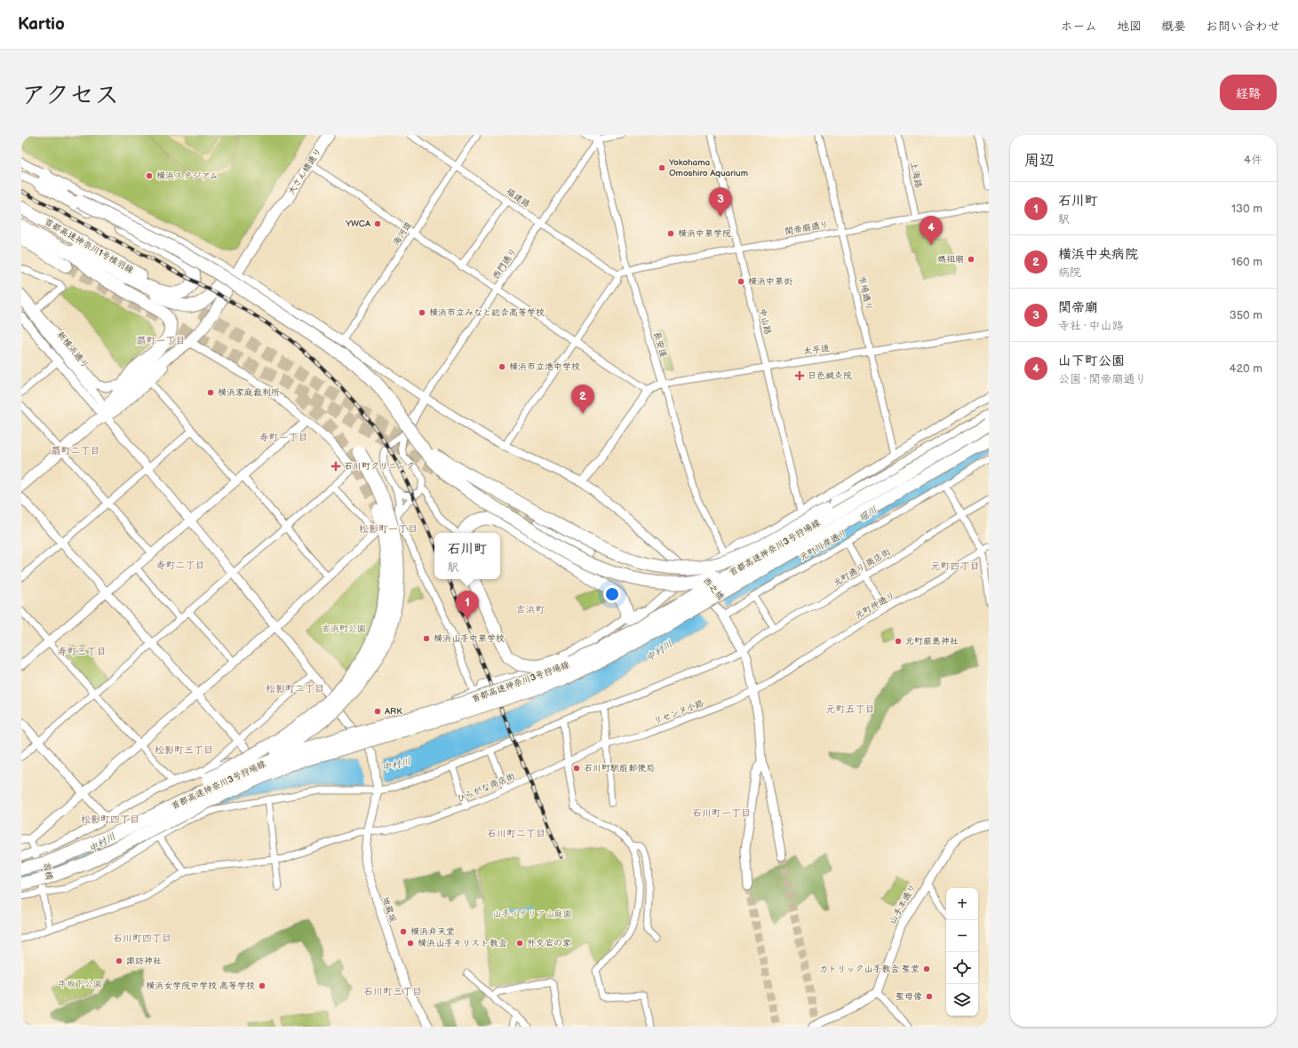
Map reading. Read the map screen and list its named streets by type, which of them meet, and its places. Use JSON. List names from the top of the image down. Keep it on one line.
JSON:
{"streets":{"highway":["首都高速神奈川1号横羽線","首都高速神奈川3号狩場線"],"main road":["大さん橋通り"],"street":["上海路","福建路","関帝廟通り","海河道","西門通り","市場通り","中山路","長安道","新横浜通り","太平道","元町川岸通り","元町通り 商店街","西之橋","元町仲通り","リセンヌ小路","ひらがな商店街","翁橋","山手本通り","地蔵坂"]},"crossings":[["大さん橋通り","西之橋"],["上海路","関帝廟通り"],["福建路","関帝廟通り"],["福建路","海河道"],["福建路","西門通り"],["関帝廟通り","市場通り"],["関帝廟通り","中山路"],["関帝廟通り","長安道"],["海河道","西之橋"],["西門通り","長安道"],["西門通り","西之橋"],["市場通り","太平道"],["中山路","太平道"],["長安道","太平道"],["元町川岸通り","西之橋"],["元町通り 商店街","西之橋"],["元町通り 商店街","翁橋"],["元町通り 商店街","地蔵坂"],["西之橋","元町仲通り"],["西之橋","リセンヌ小路"],["元町仲通り","リセンヌ小路"],["リセンヌ小路","ひらがな商店街"],["ひらがな商店街","翁橋"],["ひらがな商店街","地蔵坂"]],"districts":["扇町一丁目","寿町一丁目","扇町二丁目","松影町一丁目","寿町二丁目","元町四丁目","吉浜町","寿町三丁目","松影町二丁目","元町五丁目","松影町三丁目","石川町一丁目","松影町四丁目","石川町二丁目","石川町四丁目","石川町三丁目"],"water":["堀川","中村川"],"parks":["吉浜町公園","山手イタリア山庭園","牛坂下公園"],"places":{"other":["Yokohama Omoshiro Aquarium","横浜スタジアム","YWCA","横浜中華学院","媽祖廟","横浜中華街","横浜市立みなと総合高等学校","横浜市立港中学校","横浜家庭裁判所","横浜山手中華学校","元町嚴島神社","ARK","石川町駅前郵便局","横浜弁天堂","横浜山手キリスト教会","外交官の家","諏訪神社","カトリック山手教会 聖堂","横浜女学院中学校 高等学校","聖母像"],"health":["日色鍼灸院","石川町クリニック"]},"page":{"header":"Kartio","nav":["ホーム","地図","概要","お問い合わせ"],"title":"アクセス","buttons":"経路","heading":["周辺","4件"],"list":[{"mark":"1","name":"石川町","note":"駅","value":"130 m"},{"mark":"2","name":"横浜中央病院","note":"病院","value":"160 m"},{"mark":"3","name":"関帝廟","note":"寺社 · 中山路","value":"350 m"},{"mark":"4","name":"山下町公園","note":"公園 · 関帝廟通り","value":"420 m"}],"pins":["3","4","2","1"],"popup":["石川町","駅"],"map_buttons":["+","−"]}}
